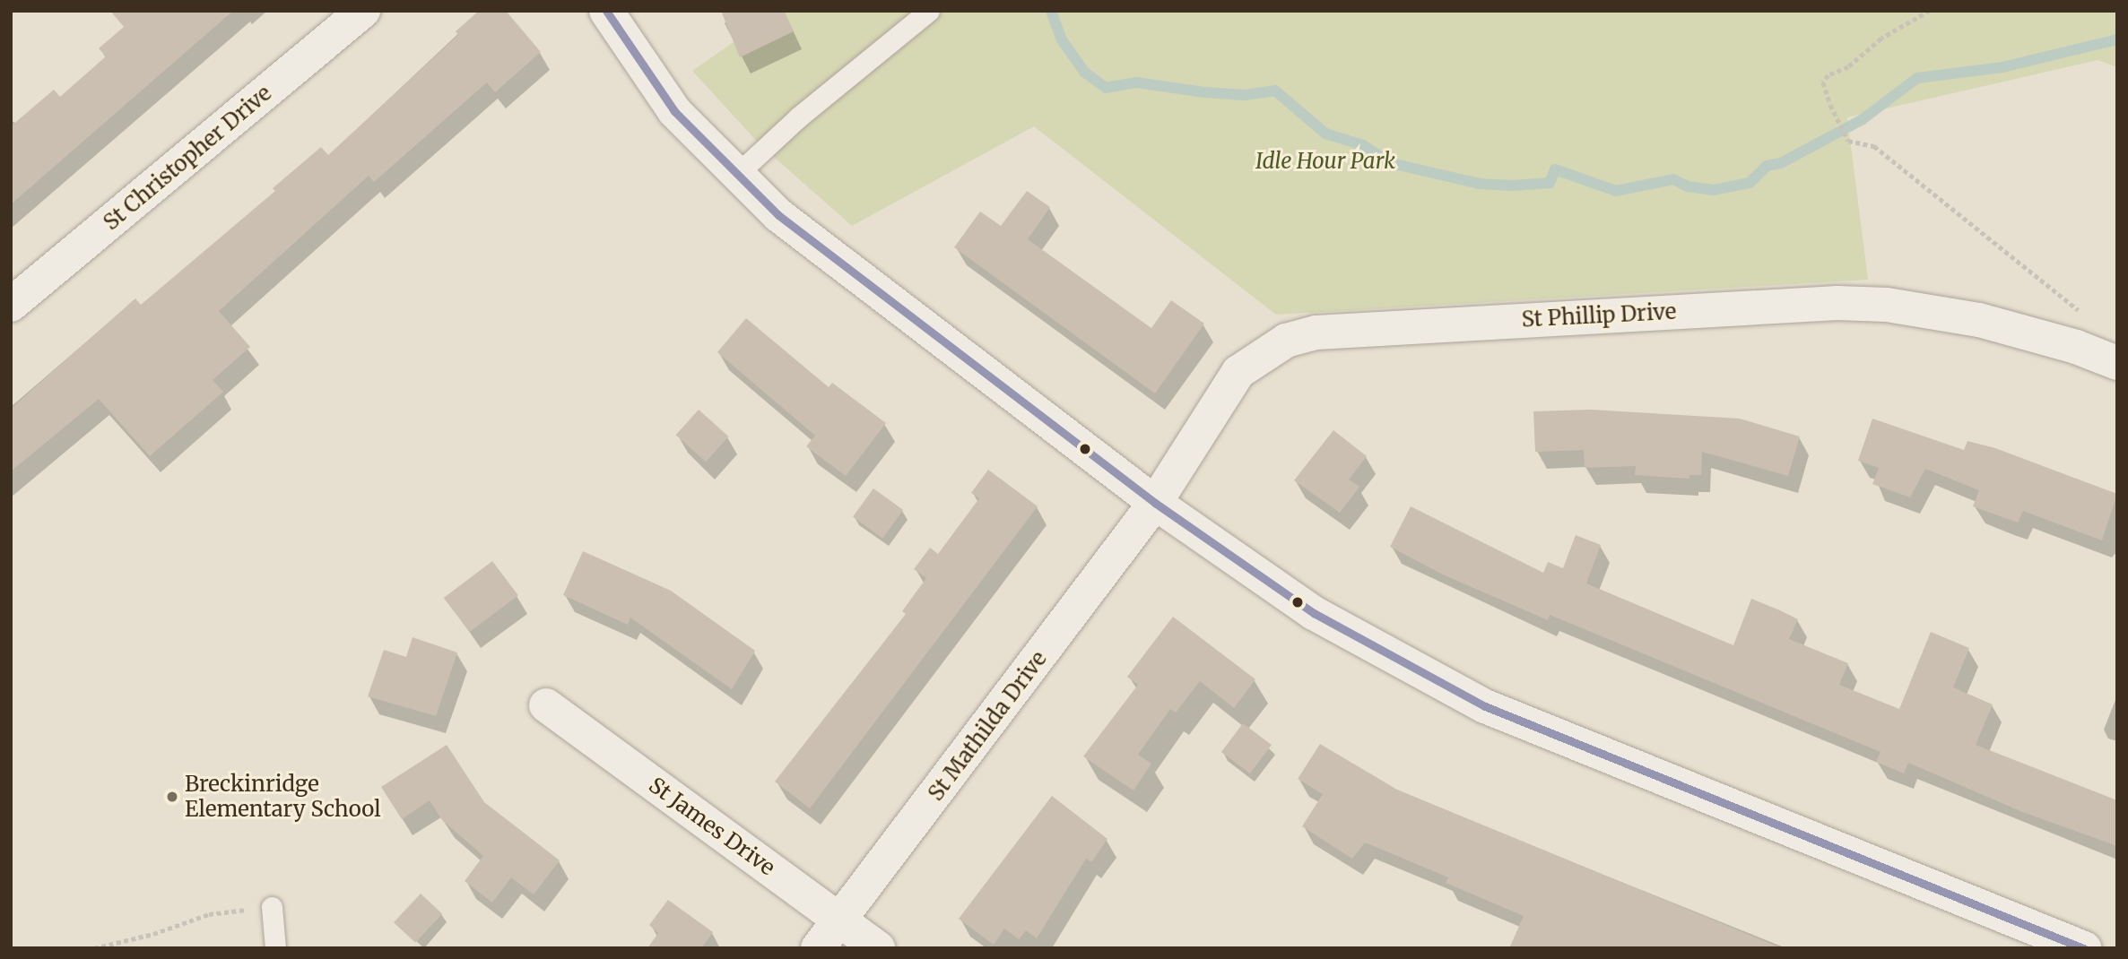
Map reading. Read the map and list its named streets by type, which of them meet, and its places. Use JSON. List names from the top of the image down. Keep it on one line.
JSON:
{"streets":{"street":["St Christopher Drive","St Phillip Drive","St Mathilda Drive","St James Drive"]},"crossings":[["St Phillip Drive","St Mathilda Drive"],["St Mathilda Drive","St James Drive"]],"parks":["Idle Hour Park"],"places":["Breckinridge Elementary School"]}
